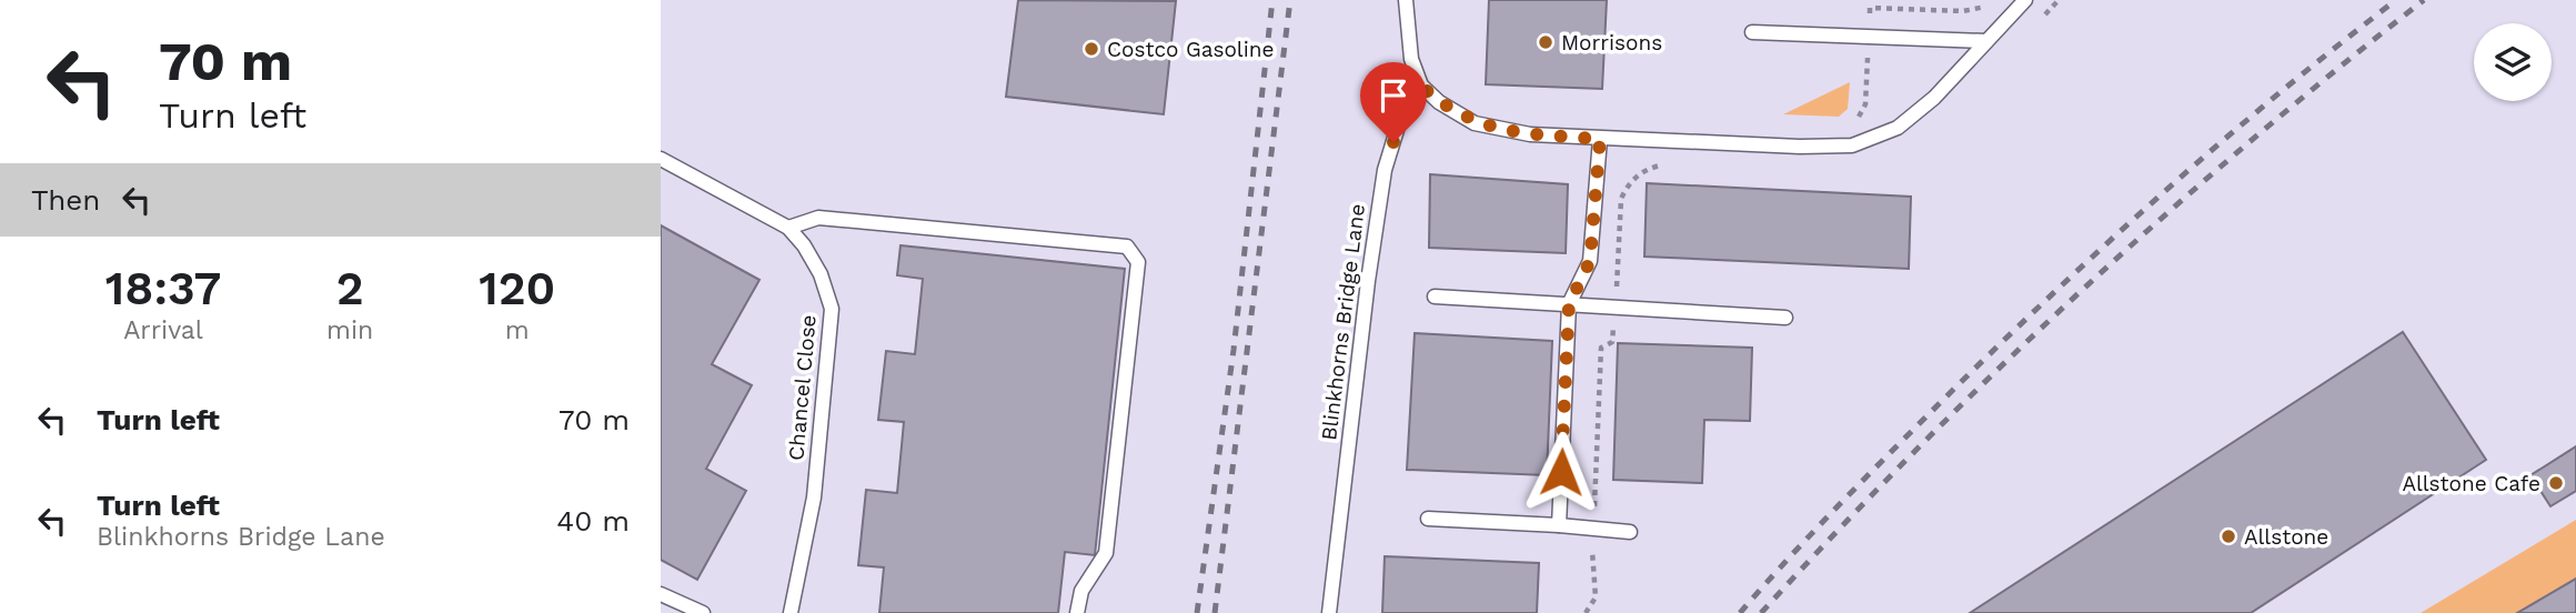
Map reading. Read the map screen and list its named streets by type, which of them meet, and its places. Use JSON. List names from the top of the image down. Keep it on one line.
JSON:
{"streets":{"lane":["Blinkhorns Bridge Lane","Chancel Close"]},"places":["Morrisons","Costco Gasoline","Allstone Cafe","Allstone"],"page":{"turn":["70 m","Turn left"],"then":"Then","eta":["18:37","Arrival","2","min","120","m"],"list":[{"name":"Turn left","value":"70 m"},{"name":"Turn left","note":"Blinkhorns Bridge Lane","value":"40 m"}]}}
